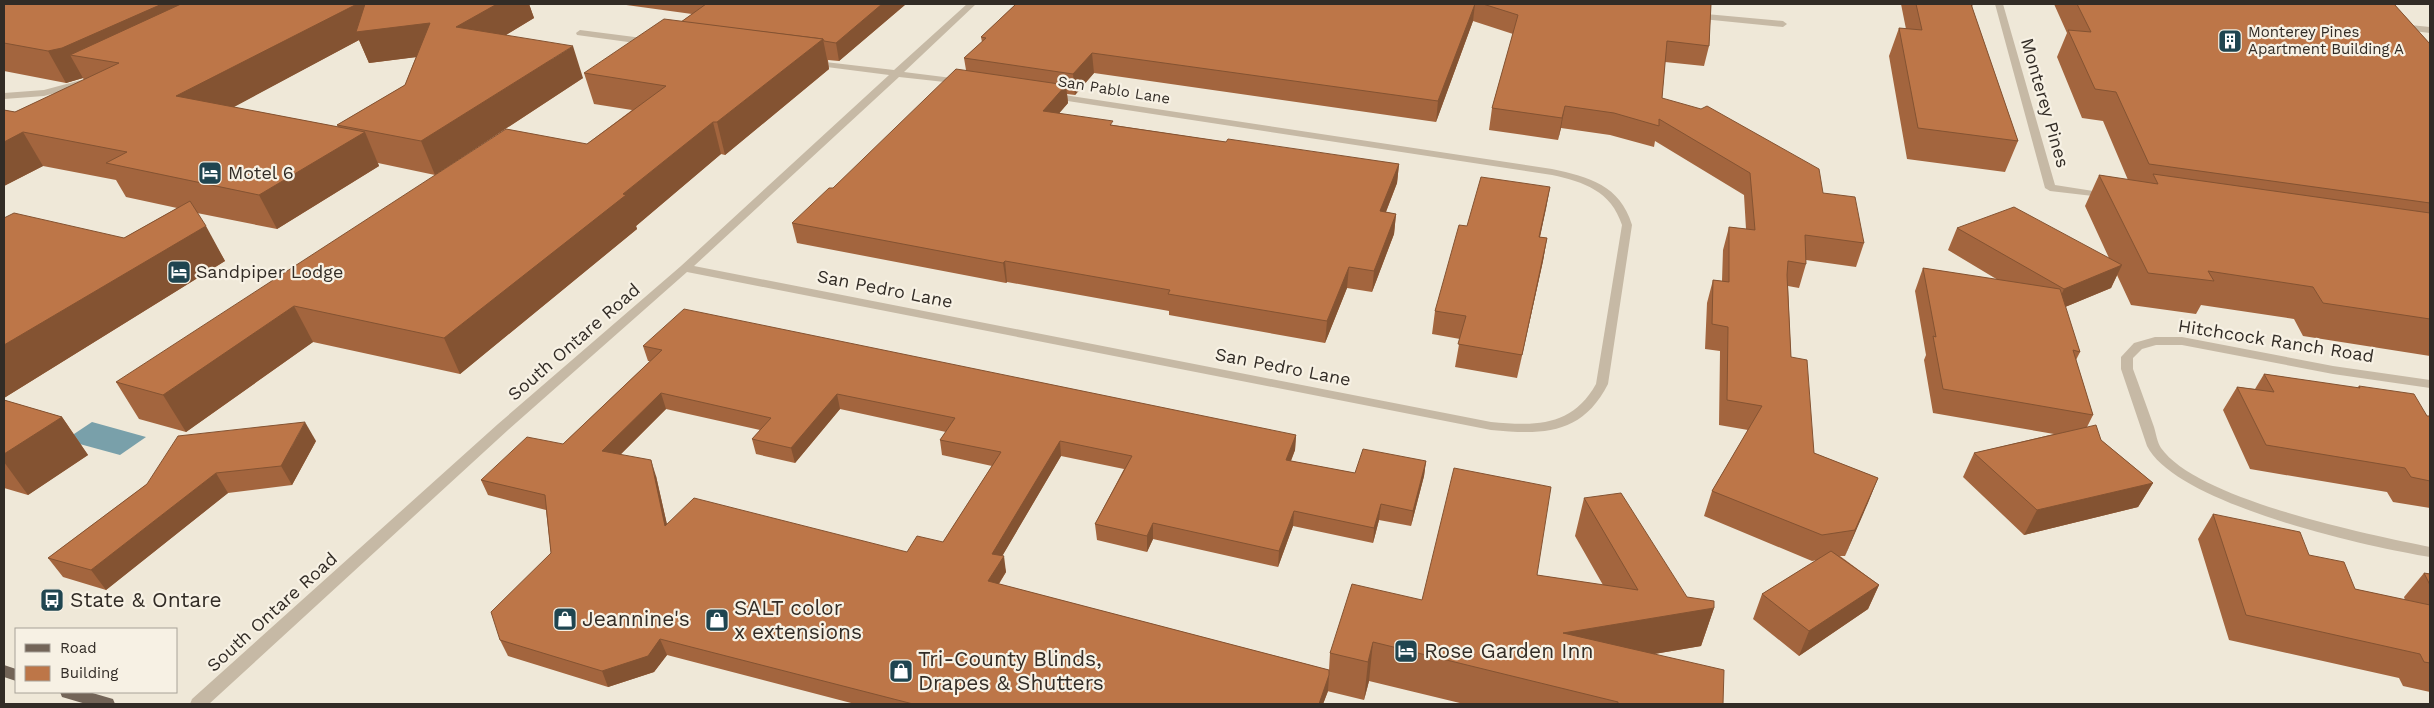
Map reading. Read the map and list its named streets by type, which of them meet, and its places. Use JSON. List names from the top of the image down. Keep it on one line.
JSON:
{"streets":{"street":["San Pablo Lane","Monterey Pines","San Pedro Lane","Hitchcock Ranch Road","South Ontare Road"]},"crossings":[["San Pablo Lane","San Pedro Lane"],["San Pedro Lane","South Ontare Road"]],"places":{"building":["Monterey Pines Apartment Building A"],"hotel":["Motel 6","Sandpiper Lodge","Rose Garden Inn"],"bus stop":["State & Ontare"],"shop":["Jeannine's","SALT color x extensions","Tri-County Blinds, Drapes & Shutters"]},"legend":["Road","Building"]}
